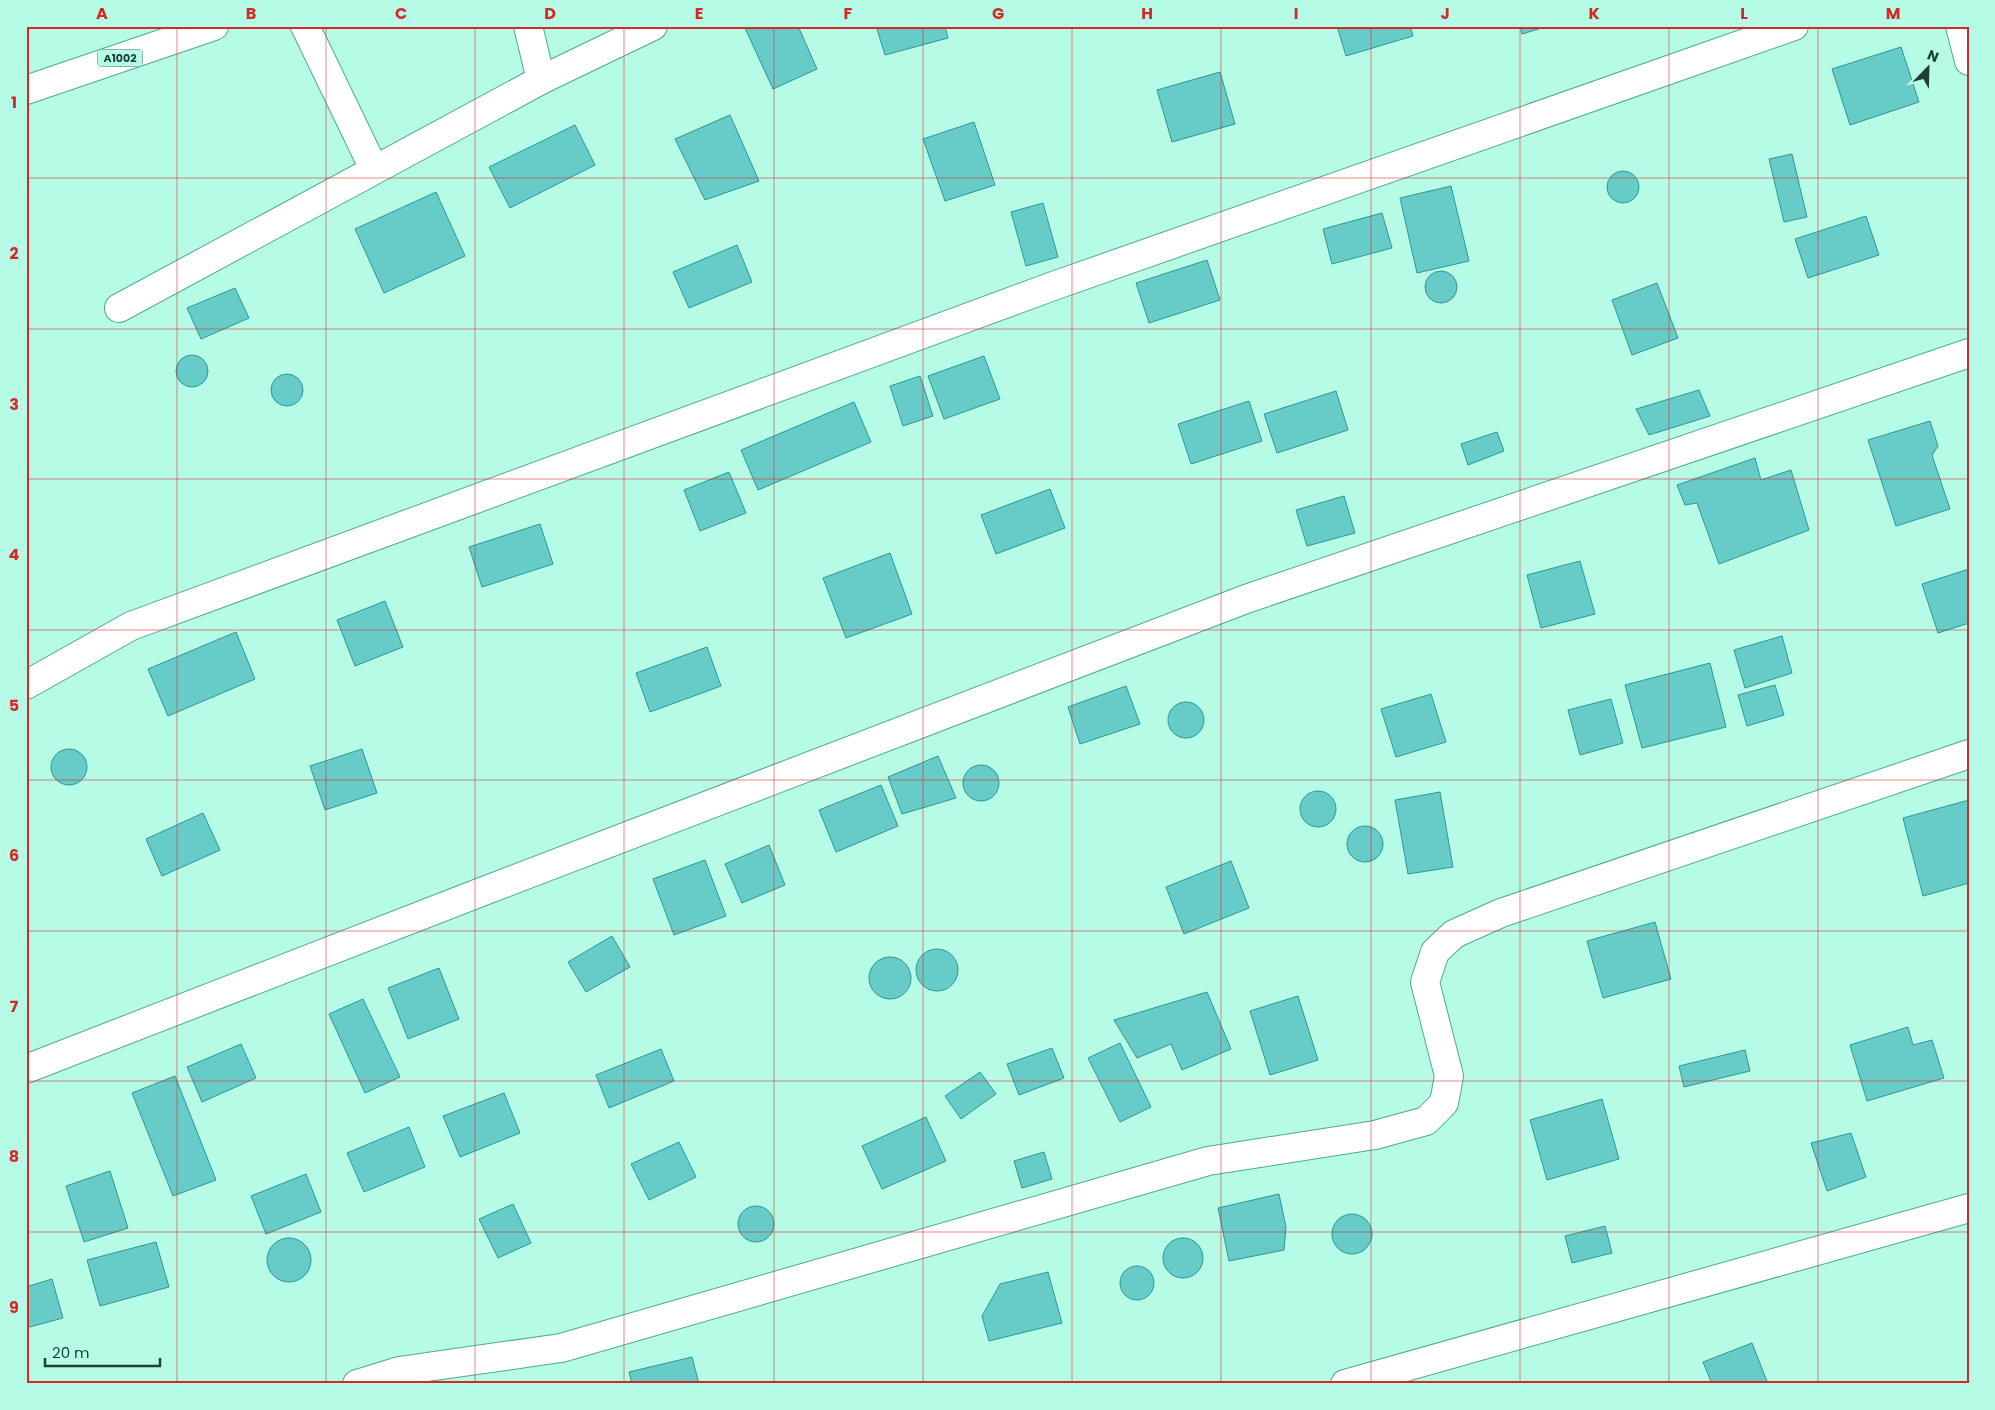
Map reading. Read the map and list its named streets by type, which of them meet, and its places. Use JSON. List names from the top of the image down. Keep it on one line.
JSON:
{"streets":{"main road":["A1002"]},"scale_bar":"20 m","north":"top right","grid":{"columns":["A","B","C","D","E","F","G","H","I","J","K","L","M"],"rows":["1","2","3","4","5","6","7","8","9"]}}
